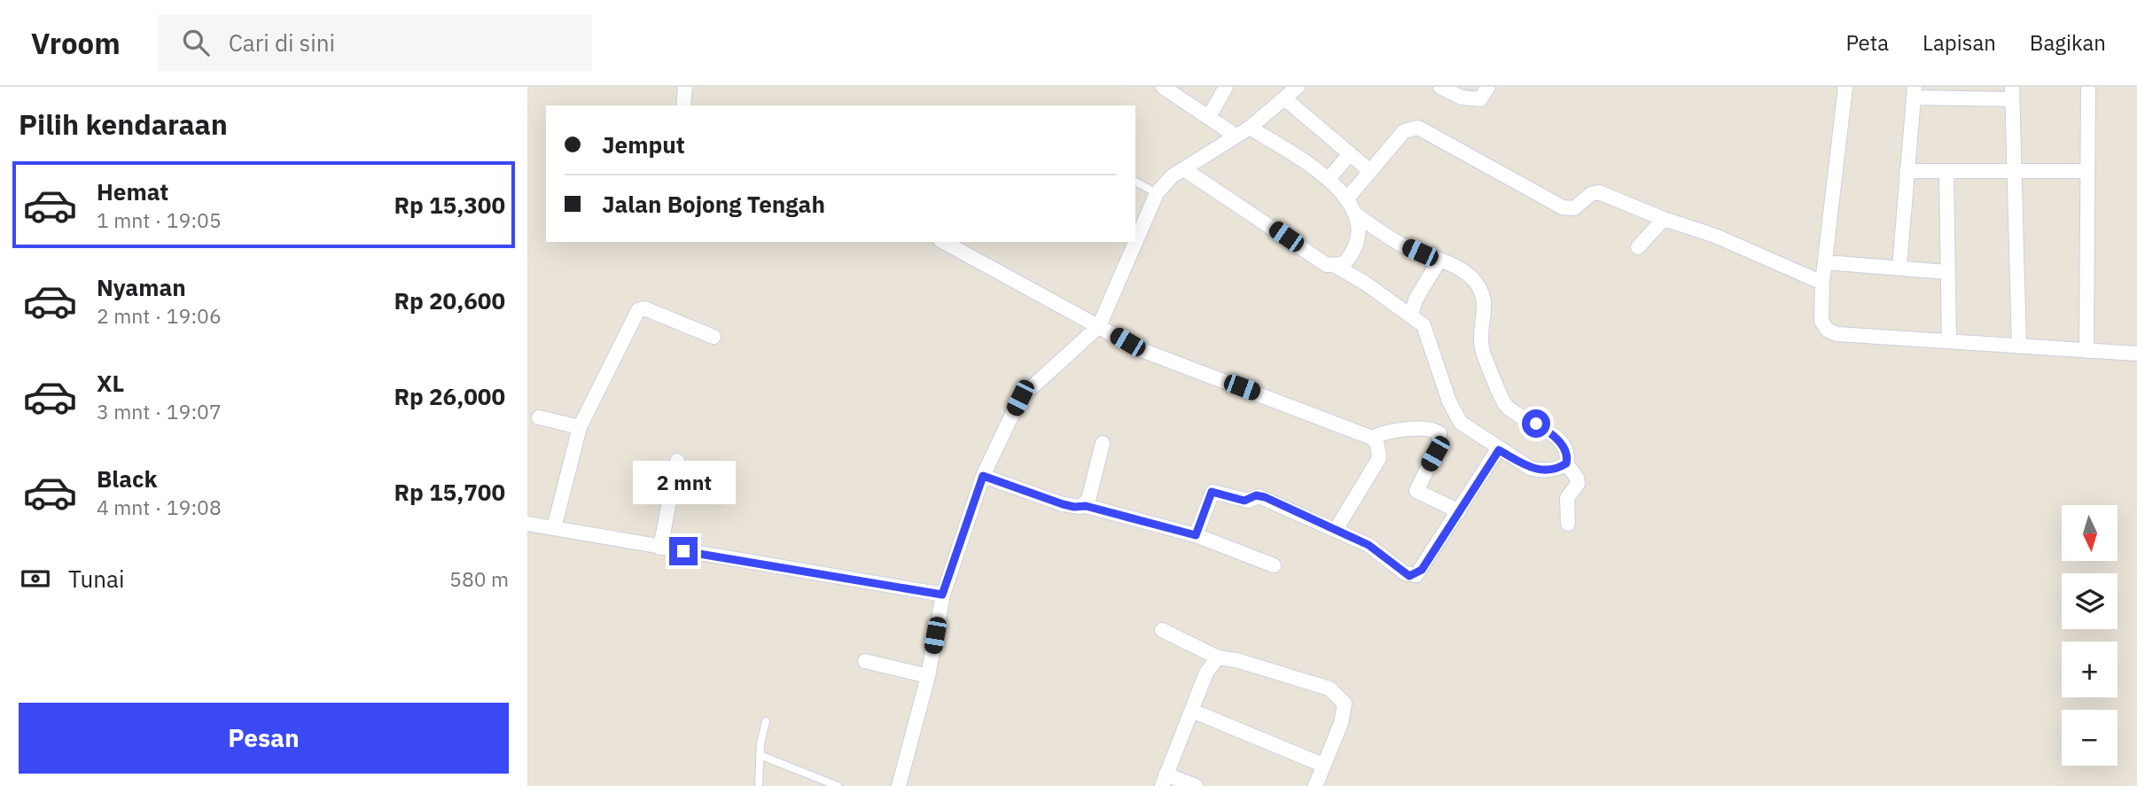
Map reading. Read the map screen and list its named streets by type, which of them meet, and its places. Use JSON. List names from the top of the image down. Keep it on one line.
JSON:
{"north":"bottom","page":{"header":"Vroom","search":"Cari di sini","nav":["Peta","Lapisan","Bagikan"],"heading":"Pilih kendaraan","banner":["Jemput","Jalan Bojong Tengah"],"list":[{"name":"Hemat","note":"1 mnt · 19:05","value":"Rp 15,300"},{"name":"Nyaman","note":"2 mnt · 19:06","value":"Rp 20,600"},{"name":"XL","note":"3 mnt · 19:07","value":"Rp 26,000"},{"name":"Black","note":"4 mnt · 19:08","value":"Rp 15,700"}],"bubble":"2 mnt","map_buttons":["+","−"],"pay":["Tunai","580 m"],"buttons":"Pesan"}}
